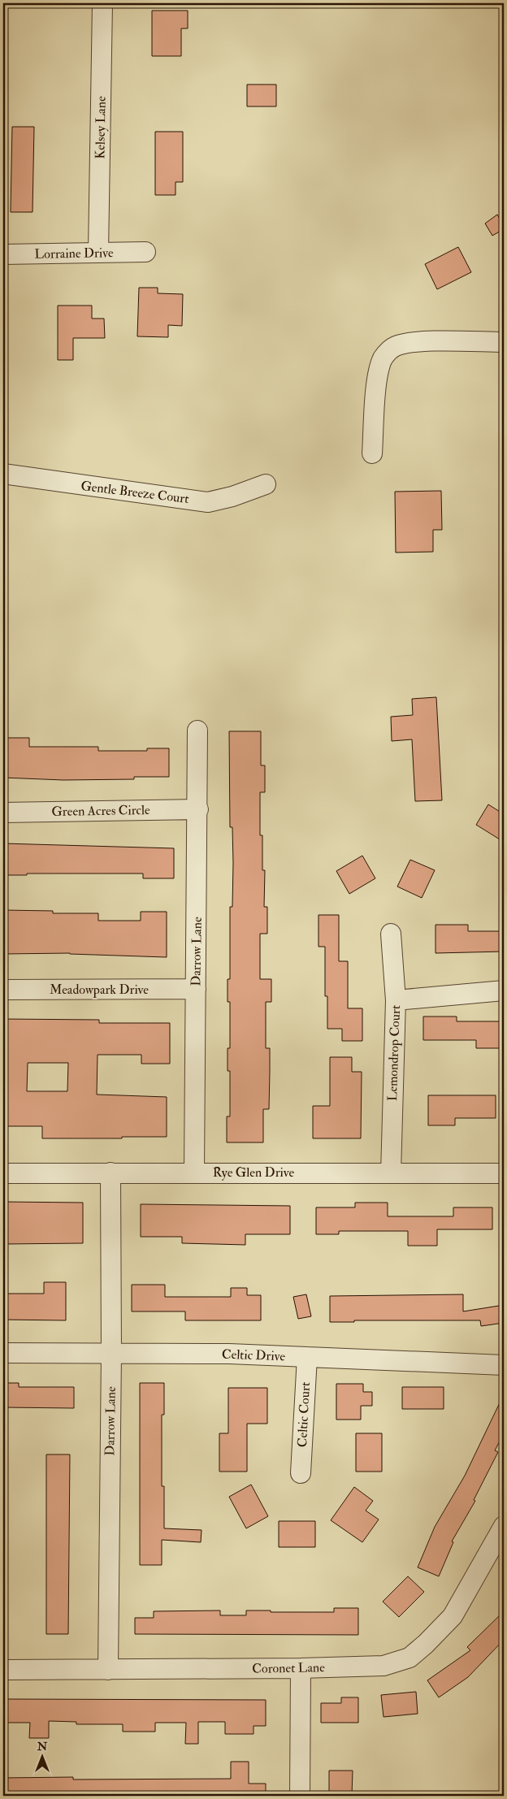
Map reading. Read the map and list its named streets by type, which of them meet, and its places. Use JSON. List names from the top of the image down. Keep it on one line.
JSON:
{"streets":{"street":["Kelsey Lane","Lorraine Drive","Gentle Breeze Court","Green Acres Circle","Darrow Lane","Meadowpark Drive","Lemondrop Court","Rye Glen Drive","Celtic Drive","Celtic Court","Coronet Lane"]},"crossings":[["Kelsey Lane","Lorraine Drive"],["Green Acres Circle","Darrow Lane"],["Darrow Lane","Meadowpark Drive"],["Darrow Lane","Rye Glen Drive"],["Darrow Lane","Celtic Drive"],["Darrow Lane","Coronet Lane"],["Lemondrop Court","Rye Glen Drive"],["Celtic Drive","Celtic Court"]],"north":"top"}
